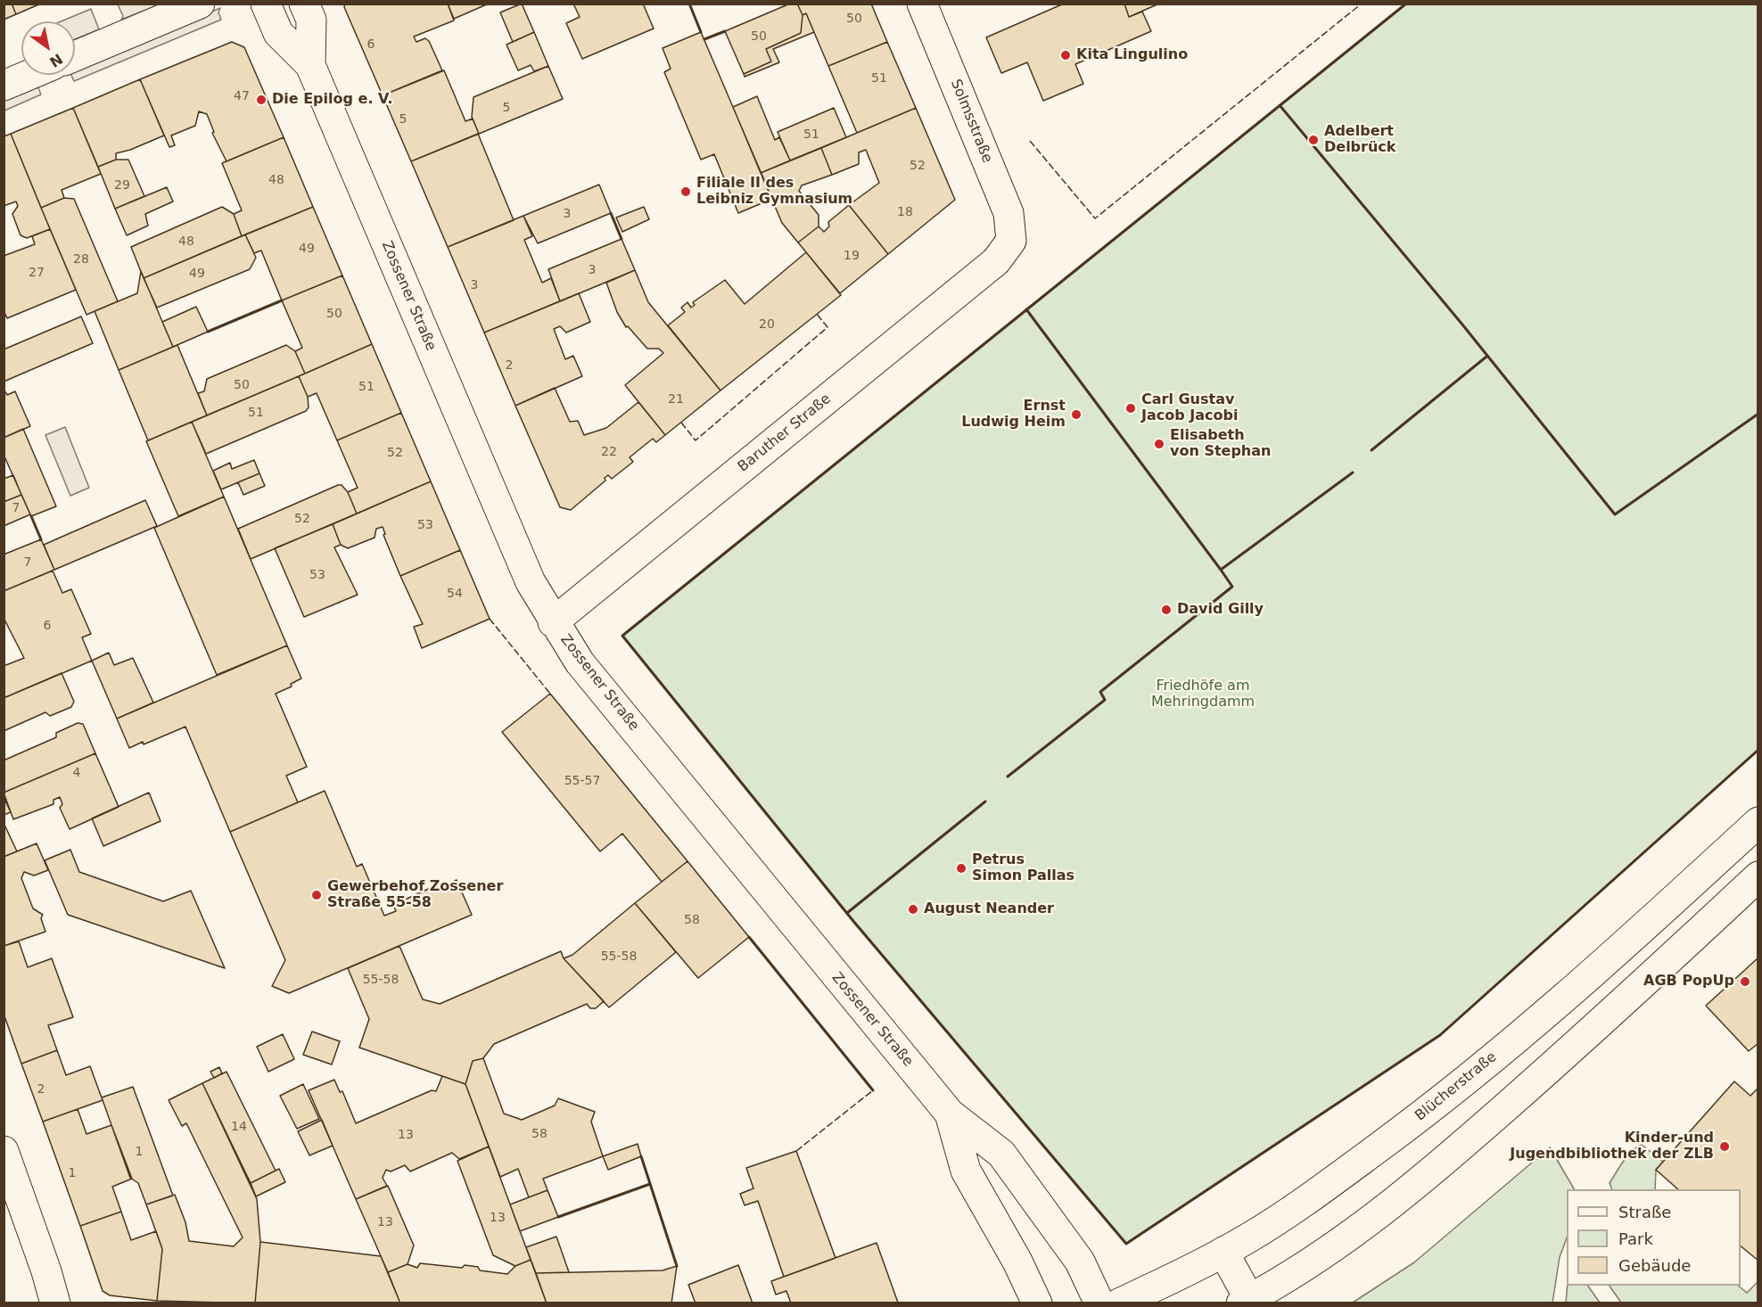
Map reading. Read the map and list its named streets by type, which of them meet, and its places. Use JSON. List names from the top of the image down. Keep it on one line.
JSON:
{"streets":{"street":["Solmsstraße","Zossener Straße","Baruther Straße","Blücherstraße"]},"crossings":[["Solmsstraße","Baruther Straße"],["Zossener Straße","Baruther Straße"]],"parks":["Friedhöfe am Mehringdamm"],"places":["Kita Lingulino","Die Epilog e. V.","Adelbert Delbrück","Filiale II des Leibniz Gymnasium","Carl Gustav Jacob Jacobi","Ernst Ludwig Heim","Elisabeth von Stephan","David Gilly","Petrus Simon Pallas","Gewerbehof Zossener Straße 55-58","August Neander","AGB PopUp","Kinder-und Jugendbibliothek der ZLB"],"house_numbers":["50","50","6","51","47","5","5","51","52","48","29","18","3","48","49","19","28","3","27","49","3","50","20","2","50","51","21","51","22","52","7","52","53","7","53","54","6","4","55-57","58","55-58","55-58","2","14","58","13","1","1","13","13"],"legend":["Straße","Park","Gebäude"],"north":"bottom right"}
